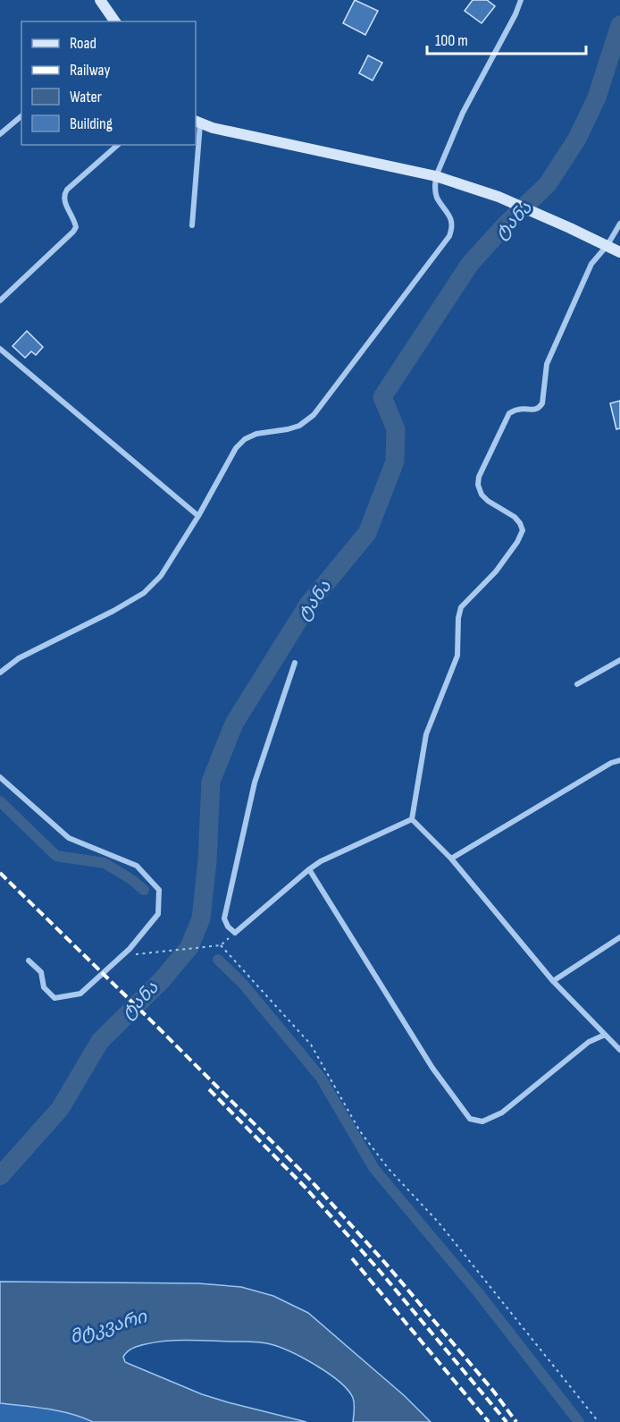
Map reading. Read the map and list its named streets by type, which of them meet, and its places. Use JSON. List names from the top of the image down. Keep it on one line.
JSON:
{"water":["ტანა","მტკვარი"],"legend":["Road","Railway","Water","Building"],"scale_bar":"100 m"}
